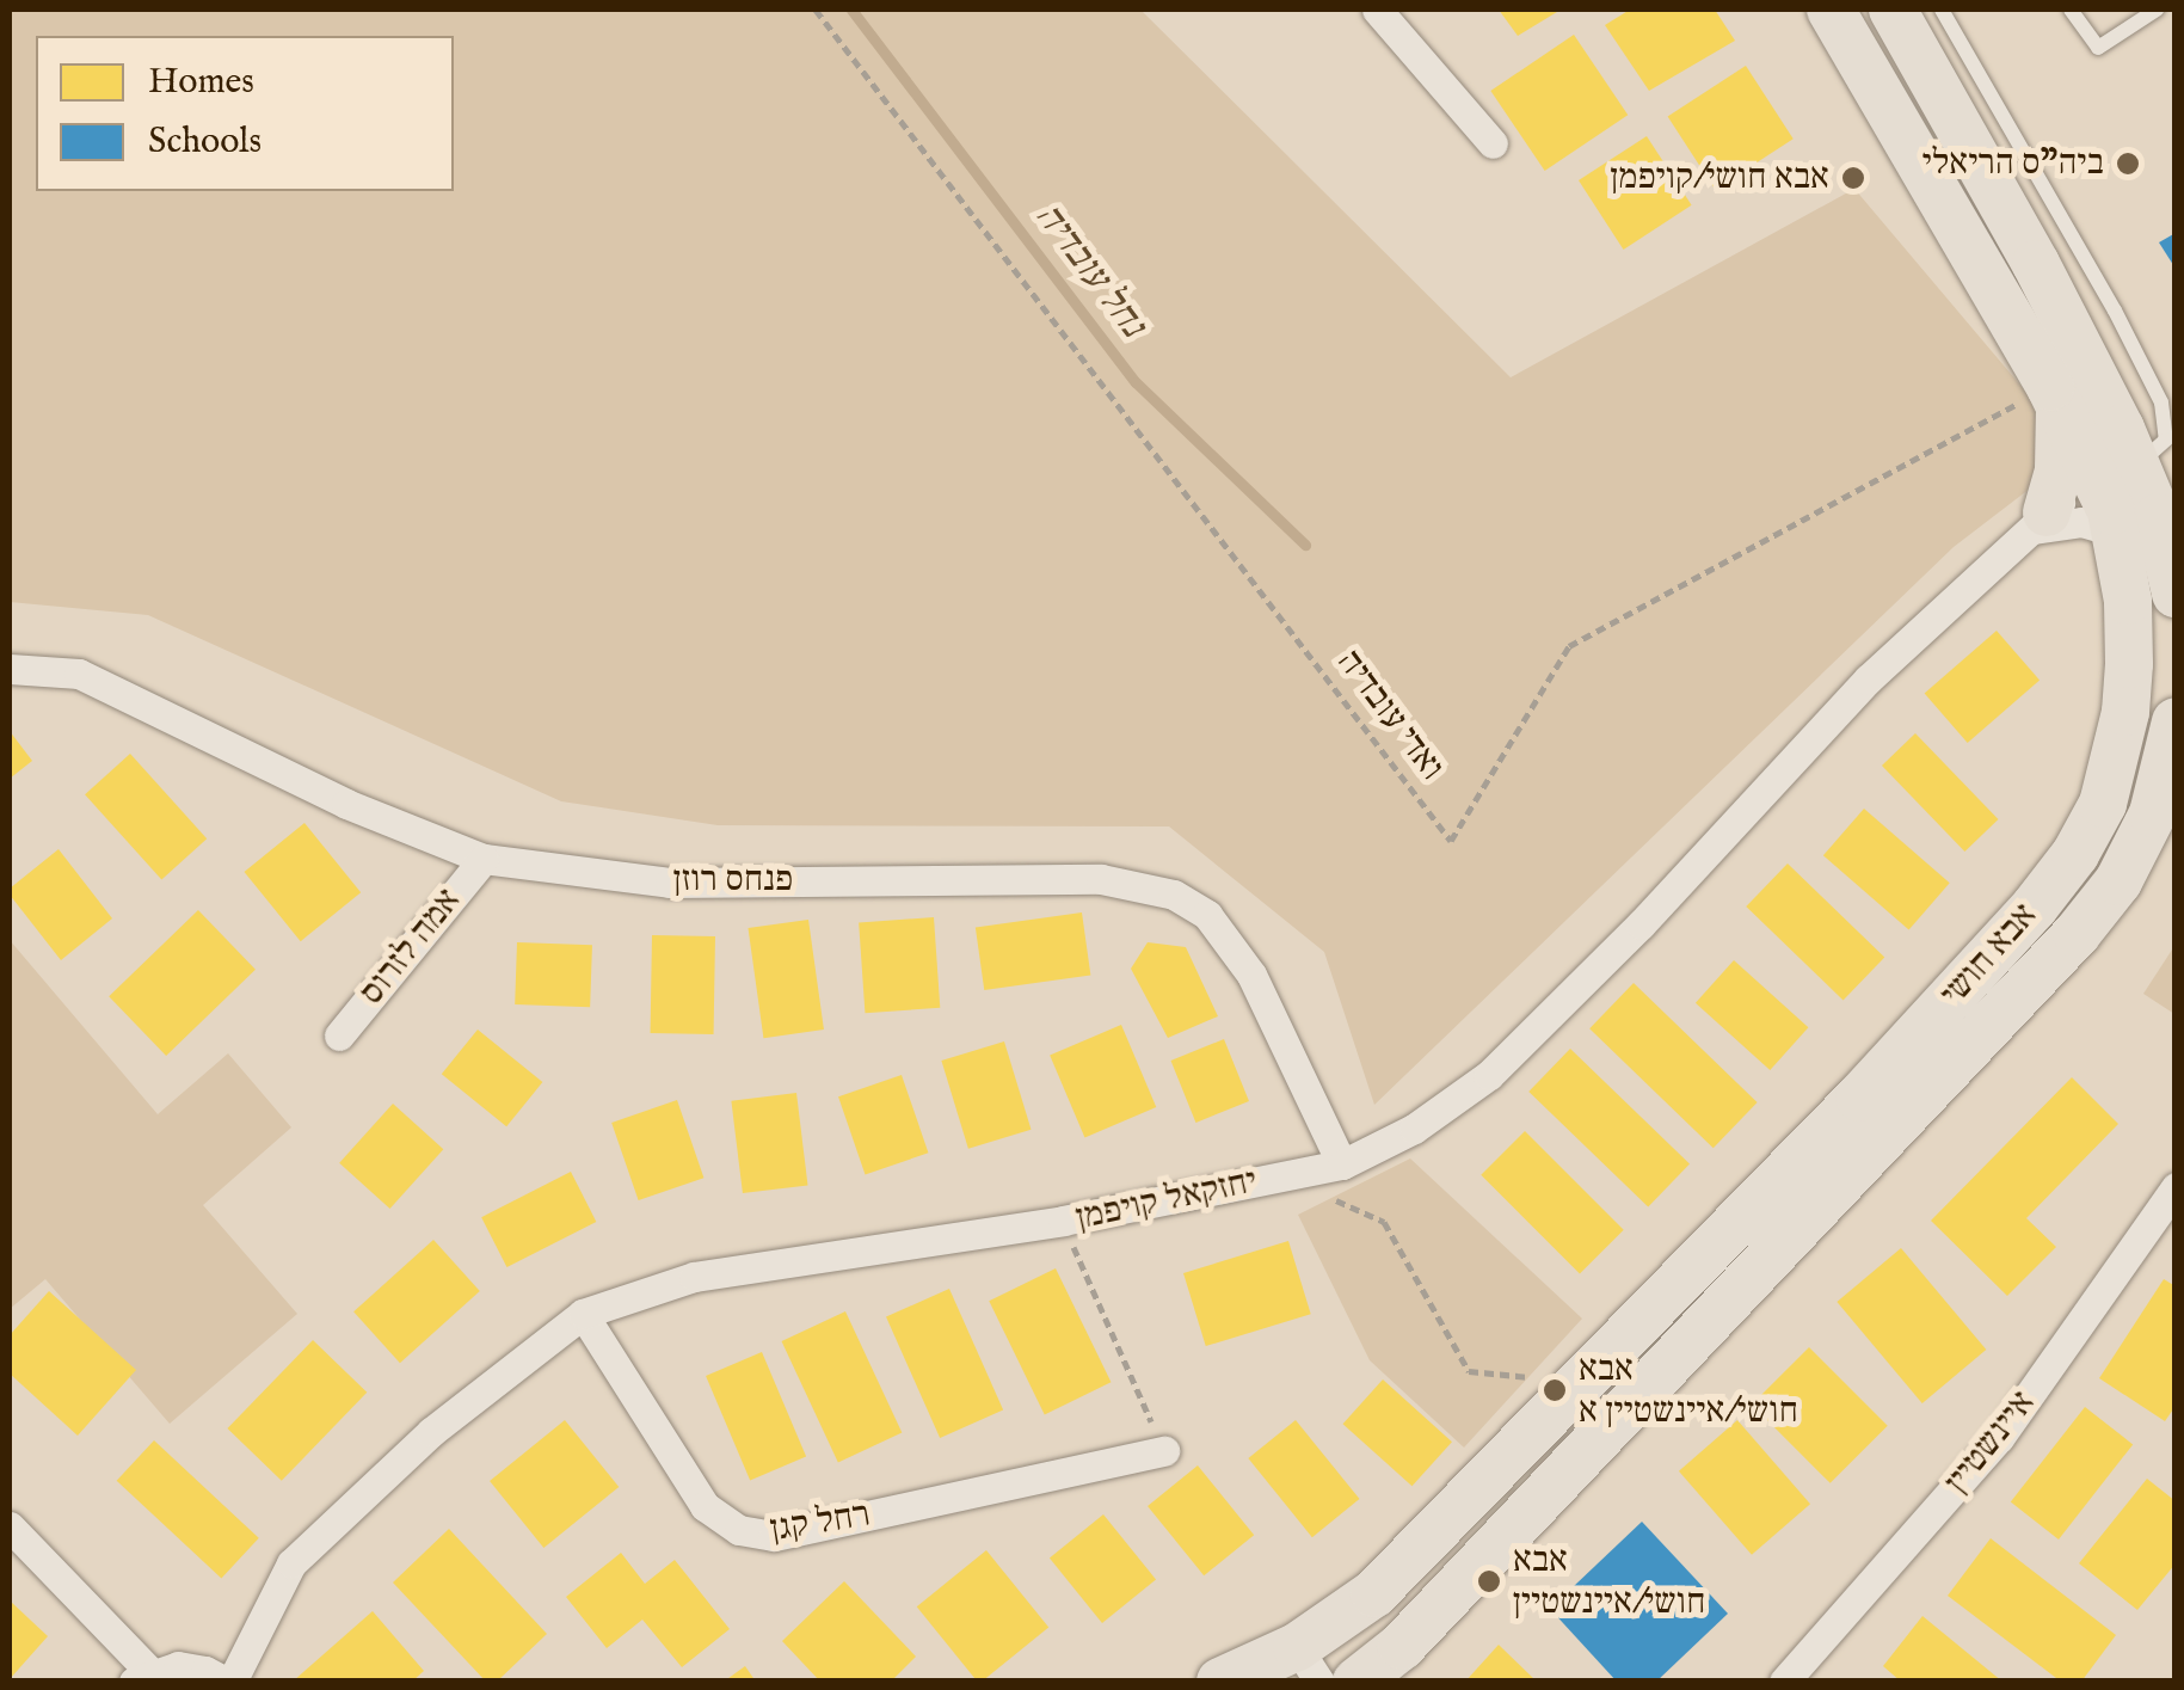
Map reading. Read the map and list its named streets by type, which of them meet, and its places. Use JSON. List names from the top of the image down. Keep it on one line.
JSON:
{"streets":{"main road":["אבא חושי"],"street":["פנחס רוזן","אמה לזרוס","יחזקאל קויפמן","איינשטיין","רחל קגן"],"path":["ואדי עובדיה"]},"crossings":[["ואדי עובדיה","אבא חושי"],["פנחס רוזן","אמה לזרוס"],["פנחס רוזן","יחזקאל קויפמן"],["אבא חושי","יחזקאל קויפמן"],["יחזקאל קויפמן","רחל קגן"]],"water":["נחל עובדיה"],"places":["ביה\"ס הריאלי","אבא חושי/קויפמן","אבא חושי/איינשטיין א","אבא חושי/איינשטיין"],"legend":["Homes","Schools"]}
